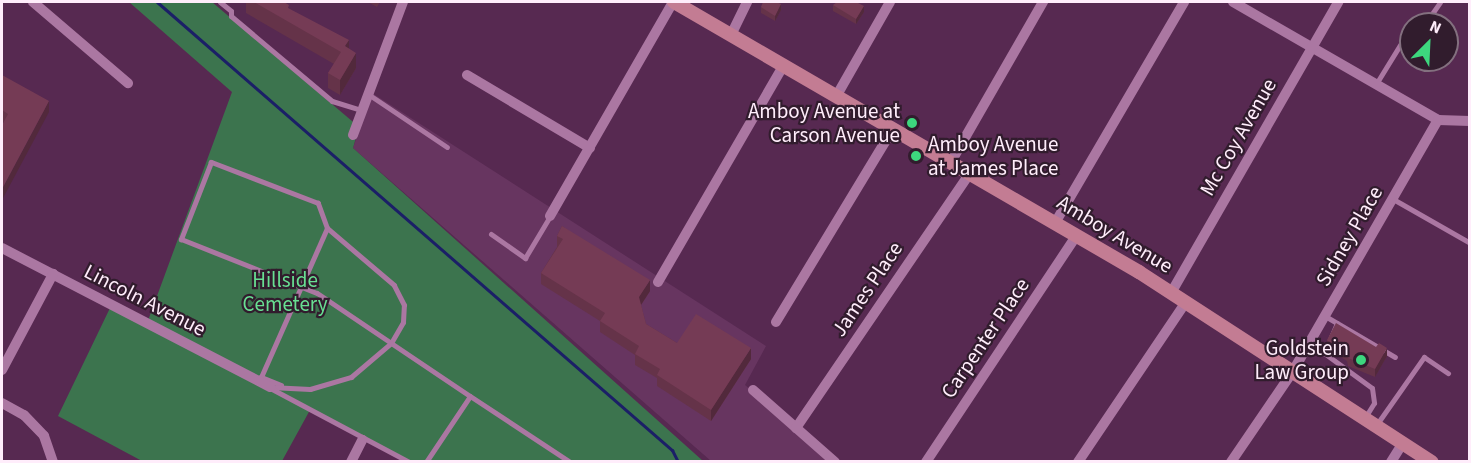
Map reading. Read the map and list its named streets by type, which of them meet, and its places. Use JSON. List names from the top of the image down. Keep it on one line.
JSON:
{"streets":{"street":["Mc Coy Avenue","Amboy Avenue","Sidney Place","James Place","Lincoln Avenue","Carpenter Place"]},"crossings":[["Mc Coy Avenue","Amboy Avenue"],["Amboy Avenue","Sidney Place"],["Amboy Avenue","James Place"],["Amboy Avenue","Carpenter Place"]],"parks":["Hillside Cemetery"],"places":["Amboy Avenue at Carson Avenue","Amboy Avenue at James Place","Goldstein Law Group"],"north":"top right"}
